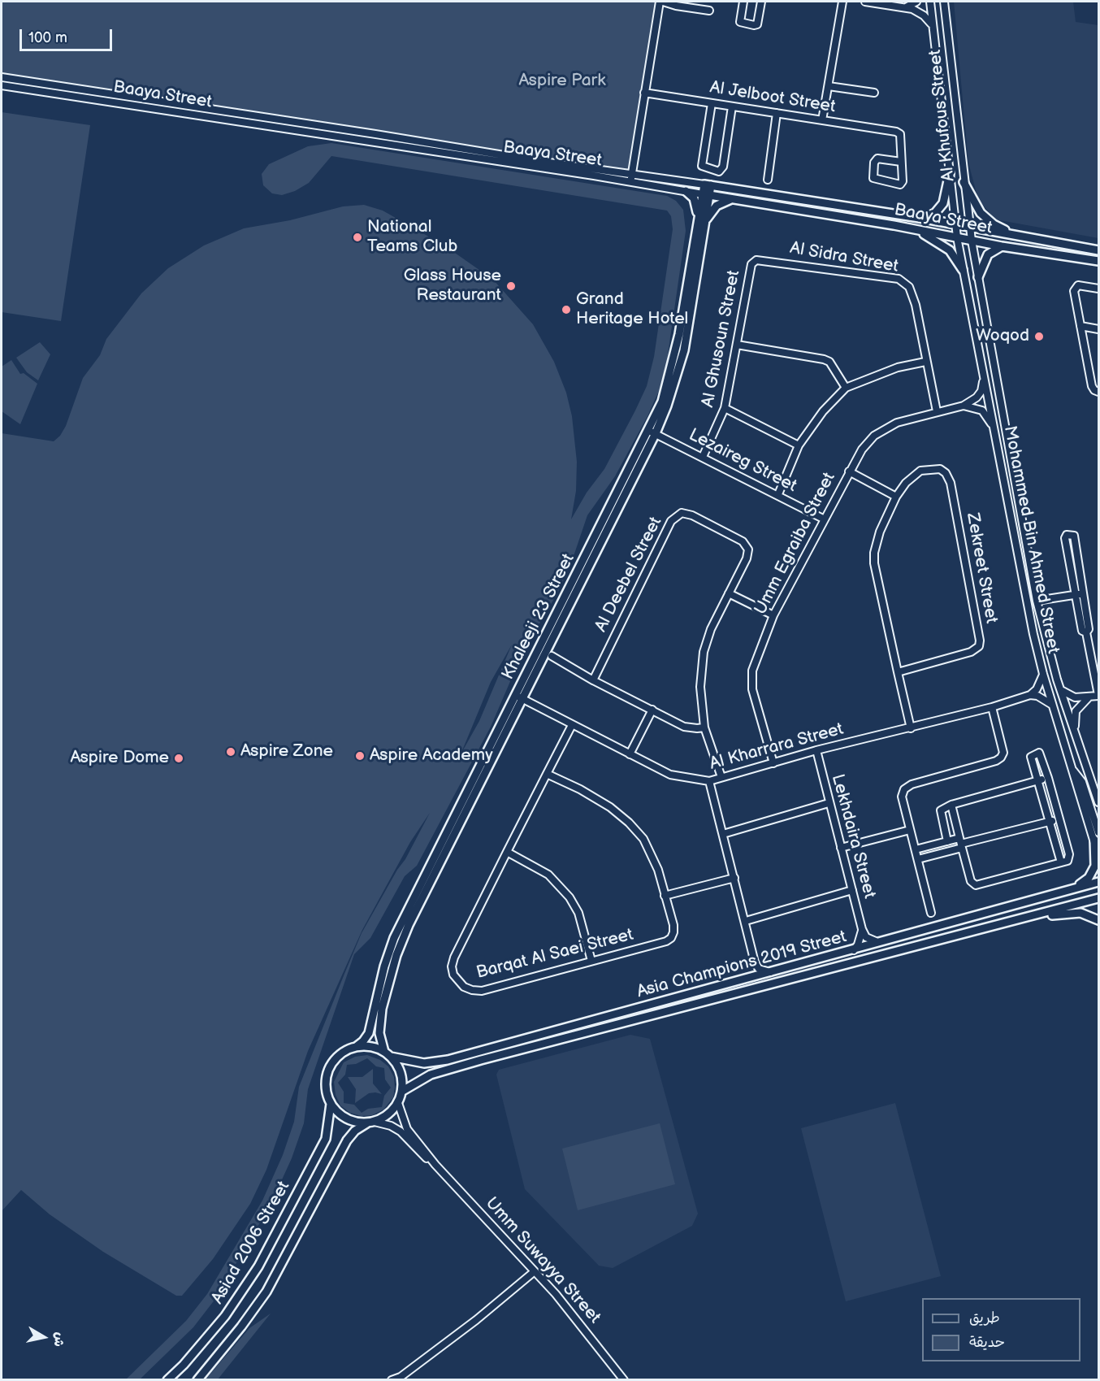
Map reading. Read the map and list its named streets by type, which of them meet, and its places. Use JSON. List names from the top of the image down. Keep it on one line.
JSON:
{"streets":{"main road":["Baaya Street","Khaleeji 23 Street","Asia Champions 2019 Street","Asiad 2006 Street"],"street":["Al Jelboot Street","Al Khufous Street","Al Sidra Street","Al Ghusoun Street","Lezaireg Street","Mohammed Bin Ahmed Street","Umm Egraiba Street","Zekreet Street","Al Deebel Street","Al Kharrara Street","Lekhdaira Street","Barqat Al Saei Street","Umm Suwayya Street"]},"crossings":[["Baaya Street","Al Khufous Street"],["Baaya Street","Mohammed Bin Ahmed Street"],["Baaya Street","Khaleeji 23 Street"],["Al Khufous Street","Mohammed Bin Ahmed Street"],["Al Sidra Street","Al Ghusoun Street"],["Al Sidra Street","Umm Egraiba Street"],["Al Ghusoun Street","Lezaireg Street"],["Lezaireg Street","Umm Egraiba Street"],["Lezaireg Street","Khaleeji 23 Street"],["Mohammed Bin Ahmed Street","Umm Egraiba Street"],["Umm Egraiba Street","Al Kharrara Street"],["Zekreet Street","Al Kharrara Street"],["Al Deebel Street","Al Kharrara Street"],["Khaleeji 23 Street","Al Kharrara Street"],["Khaleeji 23 Street","Asia Champions 2019 Street"],["Khaleeji 23 Street","Asiad 2006 Street"],["Khaleeji 23 Street","Umm Suwayya Street"],["Al Kharrara Street","Lekhdaira Street"],["Al Kharrara Street","Barqat Al Saei Street"],["Asia Champions 2019 Street","Asiad 2006 Street"],["Asia Champions 2019 Street","Umm Suwayya Street"],["Asiad 2006 Street","Umm Suwayya Street"]],"parks":["Aspire Park"],"places":["National Teams Club","Glass House Restaurant","Grand Heritage Hotel","Woqod","Aspire Zone","Aspire Academy","Aspire Dome"],"legend":["طريق","حديقة"],"scale_bar":"100 m","north":"right"}
